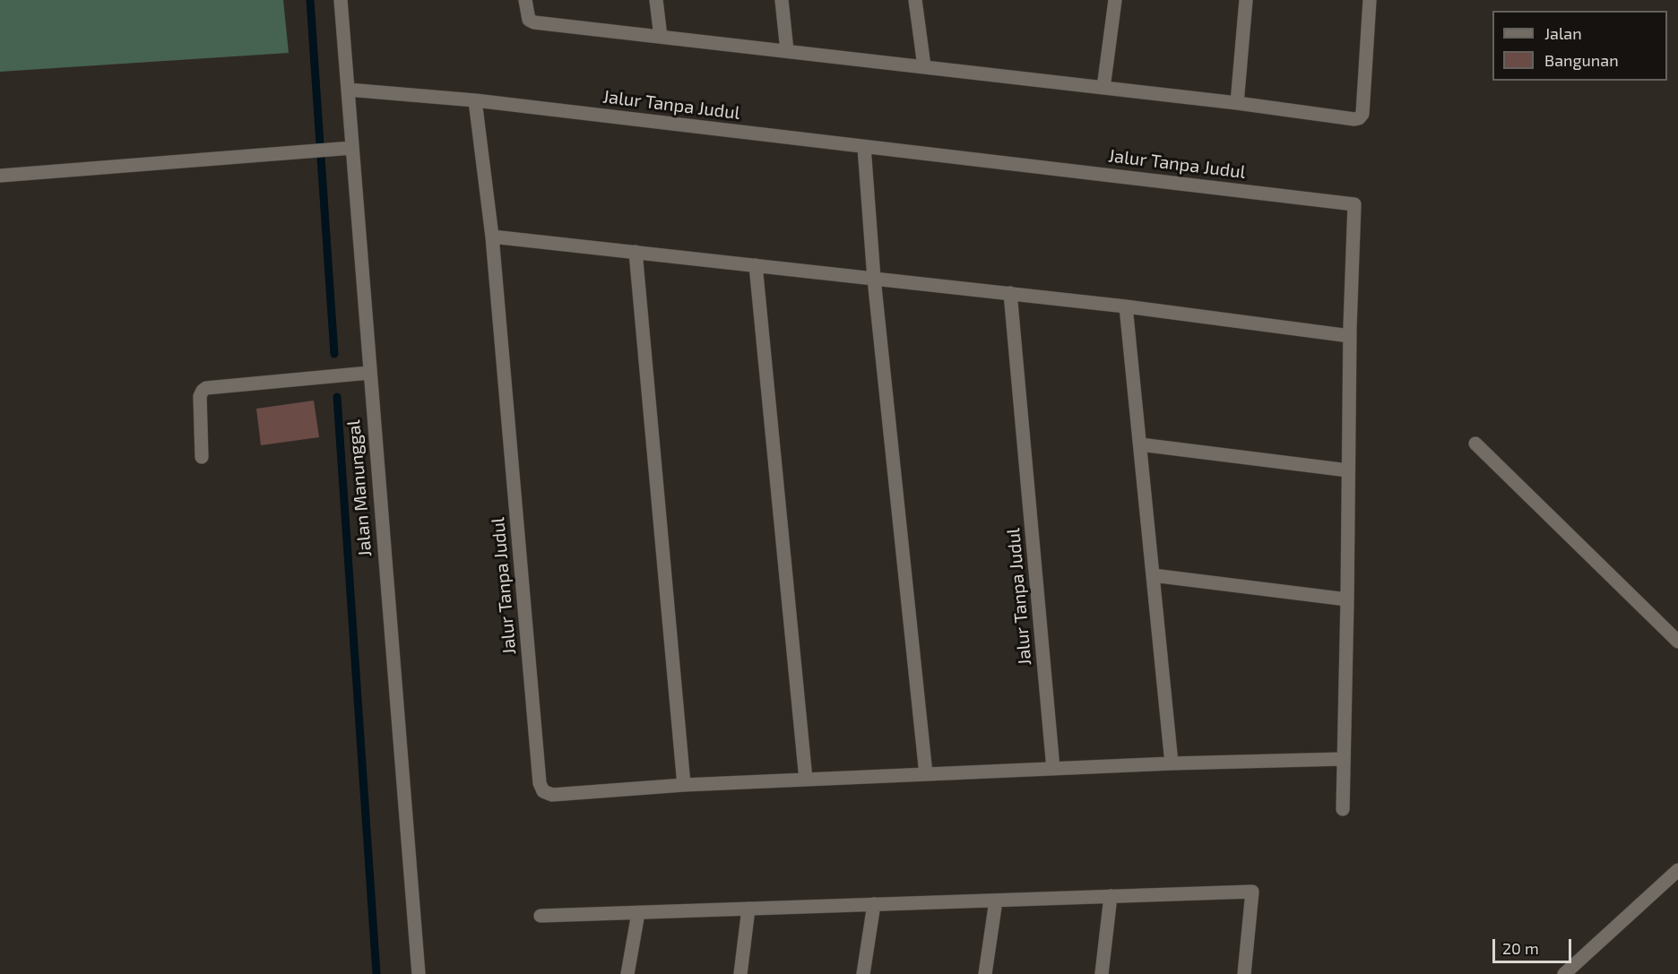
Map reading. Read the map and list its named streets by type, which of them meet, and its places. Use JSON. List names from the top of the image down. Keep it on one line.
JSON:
{"streets":{"street":["Jalur Tanpa Judul","Jalan Manunggal"]},"crossings":[["Jalur Tanpa Judul","Jalan Manunggal"]],"legend":["Jalan","Bangunan"],"scale_bar":"20 m"}
